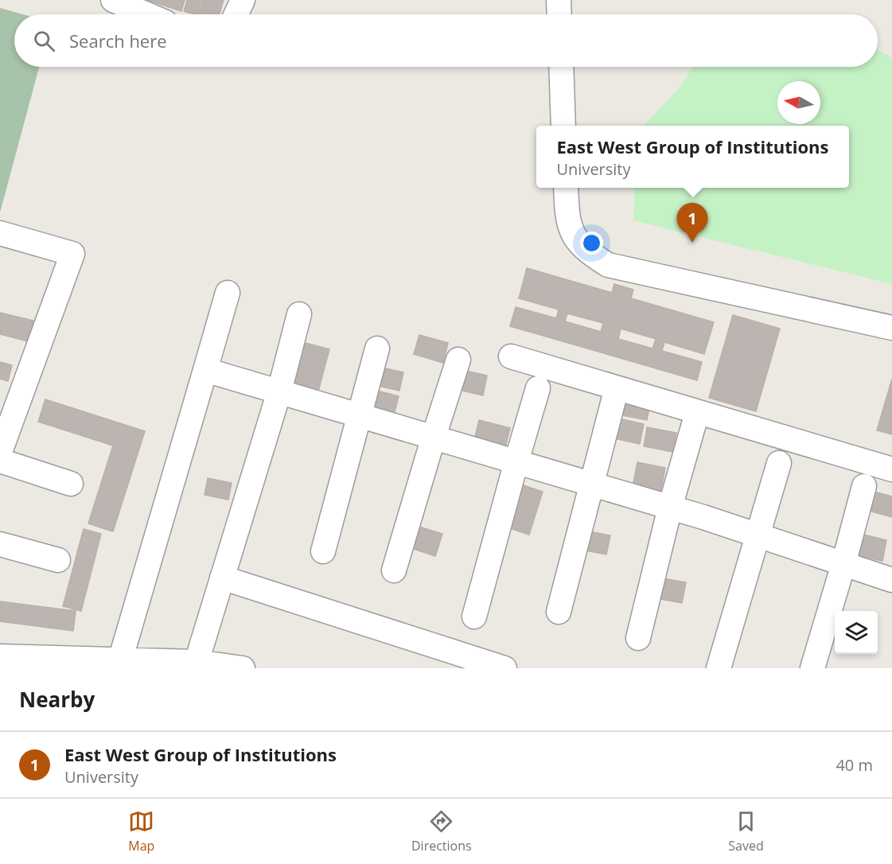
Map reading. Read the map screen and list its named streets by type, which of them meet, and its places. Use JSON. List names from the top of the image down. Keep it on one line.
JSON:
{"north":"left","page":{"search":"Search here","popup":["East West Group of Institutions","University"],"pins":"1","heading":"Nearby","list":[{"mark":"1","name":"East West Group of Institutions","note":"University","value":"40 m"}],"nav":["Map","Directions","Saved"]}}
